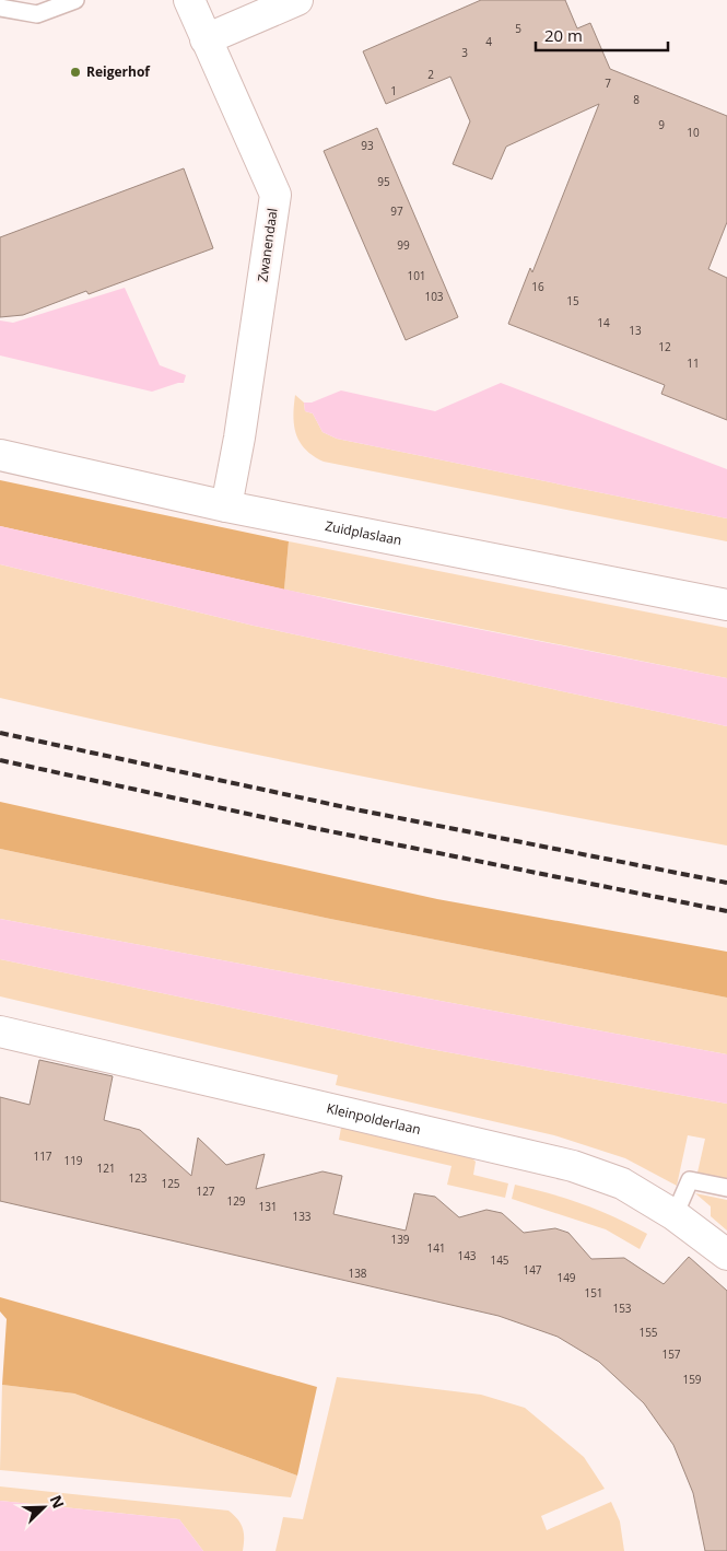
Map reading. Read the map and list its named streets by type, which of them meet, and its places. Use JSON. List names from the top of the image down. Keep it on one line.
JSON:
{"streets":{"street":["Zwanendaal","Zuidplaslaan","Kleinpolderlaan"]},"crossings":[["Zwanendaal","Zuidplaslaan"]],"places":["Reigerhof"],"house_numbers":["5","4","3","2","7","1","8","9","10","93","95","97","99","101","16","103","15","14","13","12","11","117","119","121","123","125","127","129","131","133","139","141","143","145","147","138","149","151","153","155","157","159"],"scale_bar":"20 m","north":"top right"}
